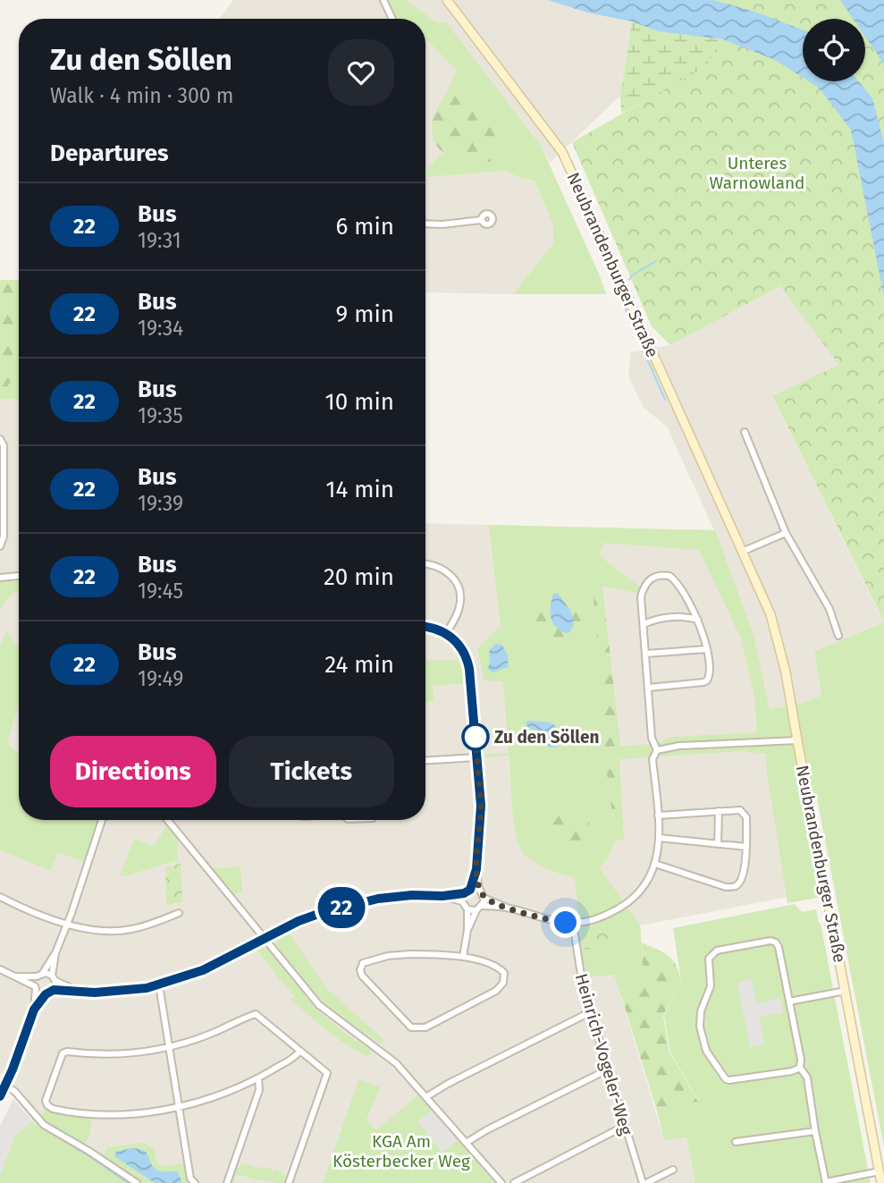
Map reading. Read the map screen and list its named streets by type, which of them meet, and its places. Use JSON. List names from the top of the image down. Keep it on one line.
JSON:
{"streets":{"main road":["Neubrandenburger Straße"],"street":["Heinrich-Vogeler-Weg"]},"parks":["Unteres Warnowland","KGA Am Kösterbecker Weg"],"places":["Zu den Söllen"],"lines":["bus line 22"],"page":{"on_map":"22","heading":[["Zu den Söllen","Walk · 4 min · 300 m"],"Departures"],"list":[{"mark":"22","name":"Bus","note":"19:31","value":"6 min"},{"mark":"22","name":"Bus","note":"19:34","value":"9 min"},{"mark":"22","name":"Bus","note":"19:35","value":"10 min"},{"mark":"22","name":"Bus","note":"19:39","value":"14 min"},{"mark":"22","name":"Bus","note":"19:45","value":"20 min"},{"mark":"22","name":"Bus","note":"19:49","value":"24 min"}],"buttons":["Directions","Tickets"]}}
